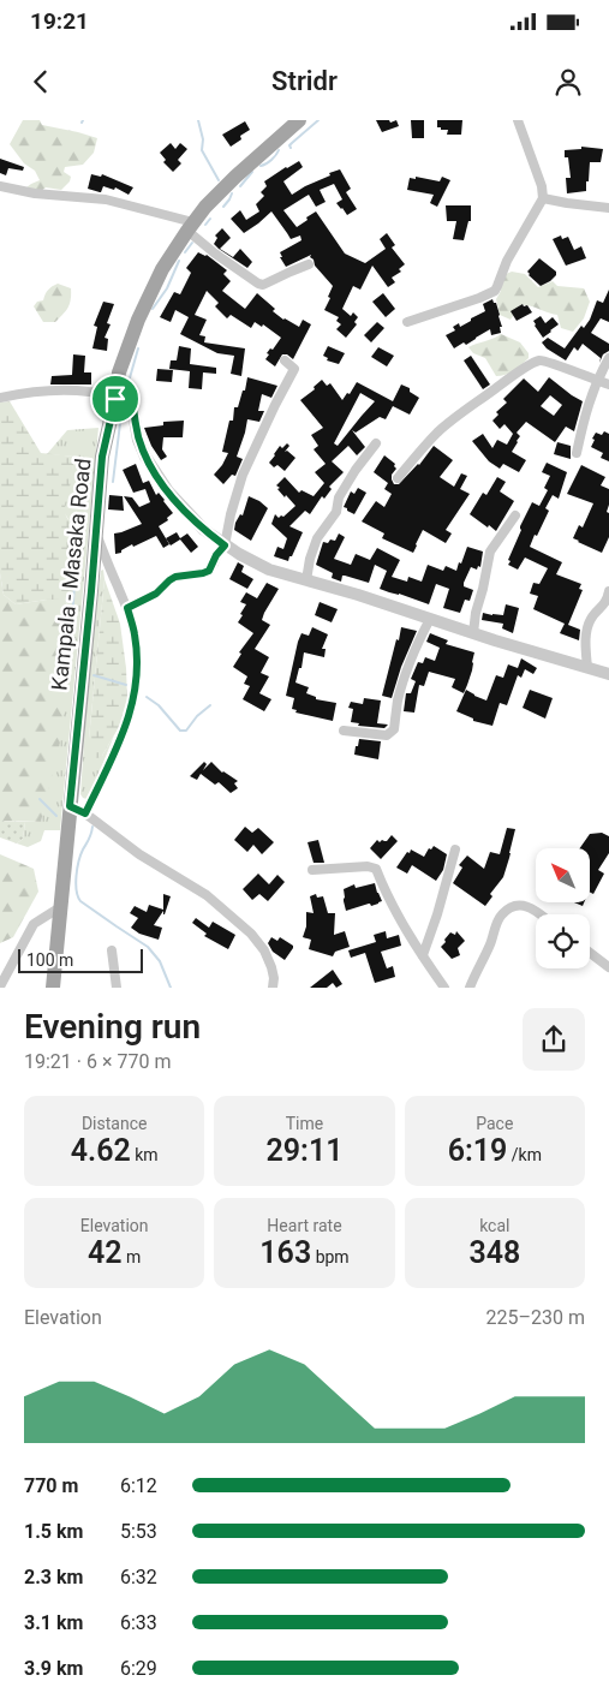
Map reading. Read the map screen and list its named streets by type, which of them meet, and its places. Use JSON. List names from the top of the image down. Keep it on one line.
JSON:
{"streets":{"main road":["Kampala - Masaka Road"]},"scale_bar":"100 m","north":"top left","page":{"status":"19:21","header":"Stridr","scale":"100 m","heading":["Evening run","19:21 · 6 × 770 m"],"stats":[["Distance","4.62 km"],["Time","29:11"],["Pace","6:19 /km"],["Elevation","42 m"],["Heart rate","163 bpm"],["kcal","348"]],"chart":["Elevation","225–230 m"],"list":[{"name":"770 m","note":"6:12"},{"name":"1.5 km","note":"5:53"},{"name":"2.3 km","note":"6:32"},{"name":"3.1 km","note":"6:33"},{"name":"3.9 km","note":"6:29"}]}}
